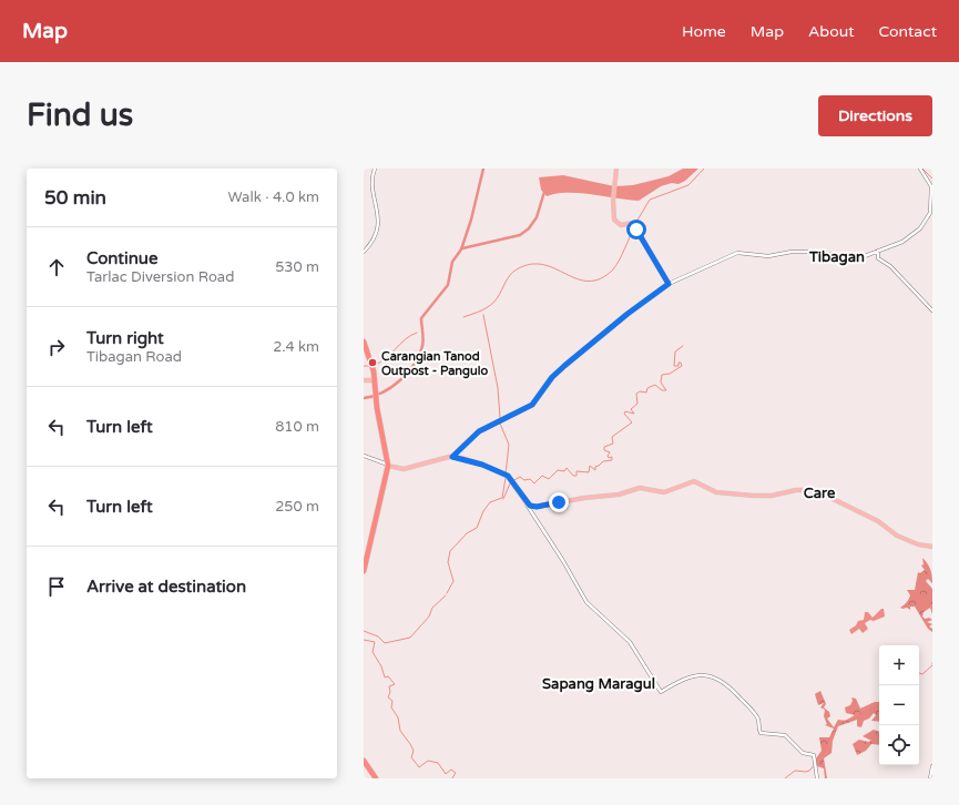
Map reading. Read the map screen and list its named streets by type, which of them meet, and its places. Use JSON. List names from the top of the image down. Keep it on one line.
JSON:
{"districts":["Tibagan","Care","Sapang Maragul"],"places":["Carangian Tanod Outpost - Pangulo"],"page":{"header":"Map","nav":["Home","Map","About","Contact"],"buttons":"Directions","title":"Find us","heading":["50 min","Walk · 4.0 km"],"list":[["Continue","Tarlac Diversion Road","530 m"],["Turn right","Tibagan Road","2.4 km"],["Turn left","810 m"],["Turn left","250 m"],"Arrive at destination"],"map_buttons":["+","−"]}}
